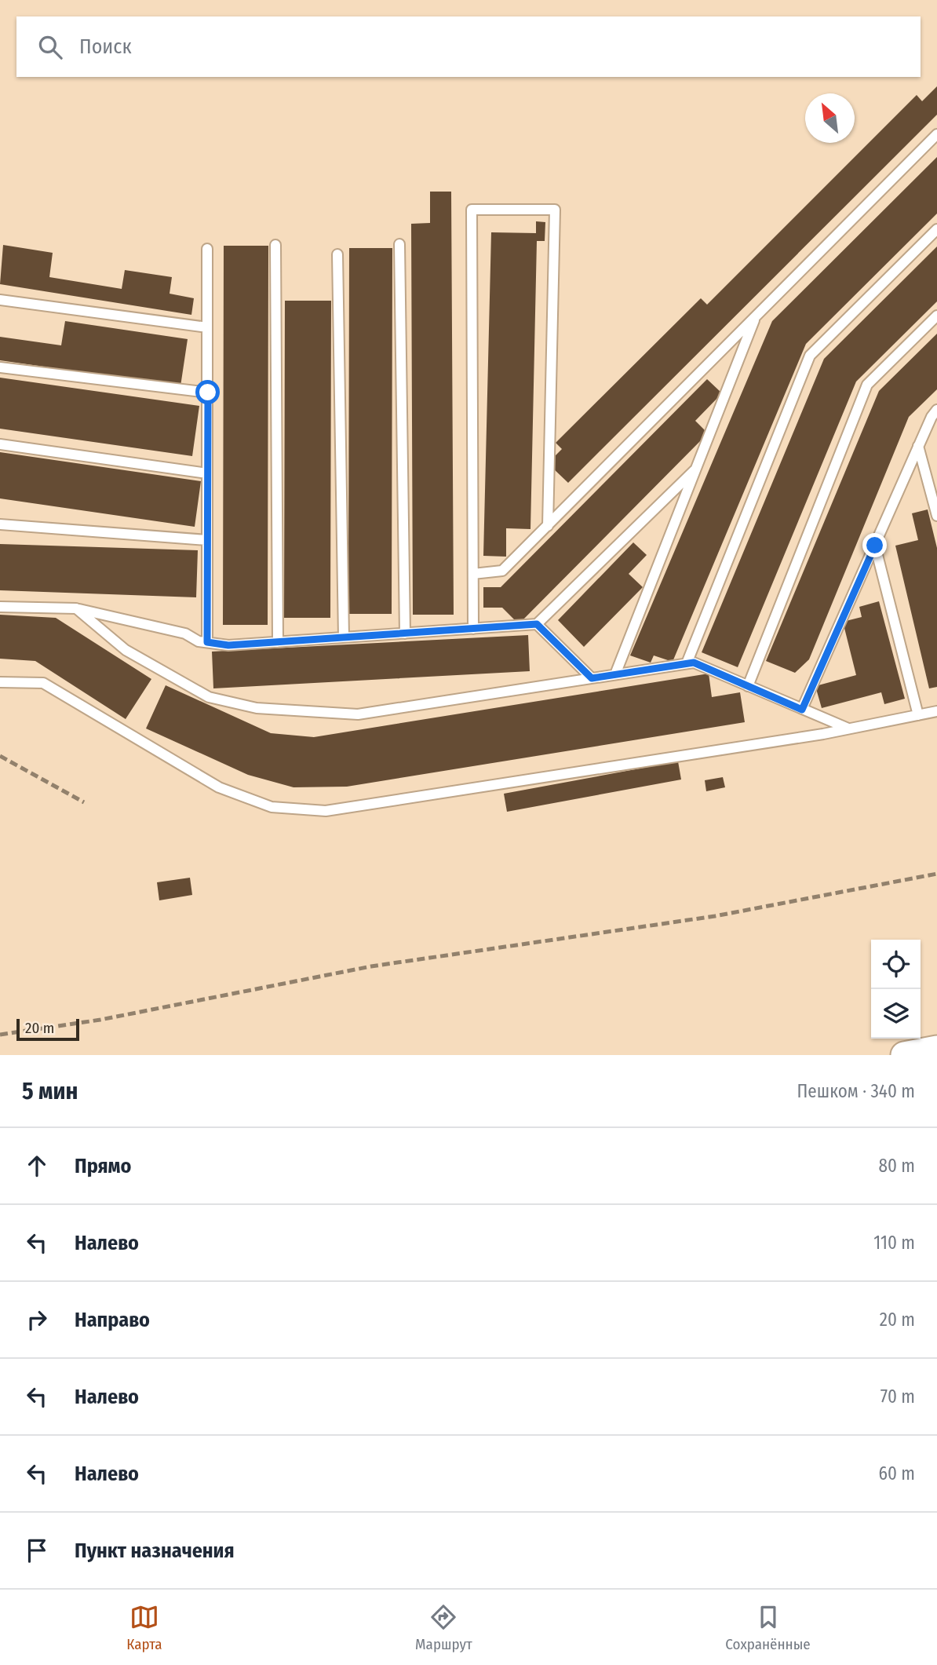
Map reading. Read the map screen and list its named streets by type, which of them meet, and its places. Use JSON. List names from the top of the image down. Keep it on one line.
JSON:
{"scale_bar":"20 m","north":"top left","page":{"search":"Поиск","scale":"20 m","heading":["5 мин","Пешком · 340 m"],"list":[["Прямо","80 m"],["Налево","110 m"],["Направо","20 m"],["Налево","70 m"],["Налево","60 m"],"Пункт назначения"],"nav":["Карта","Маршрут","Сохранённые"]}}
